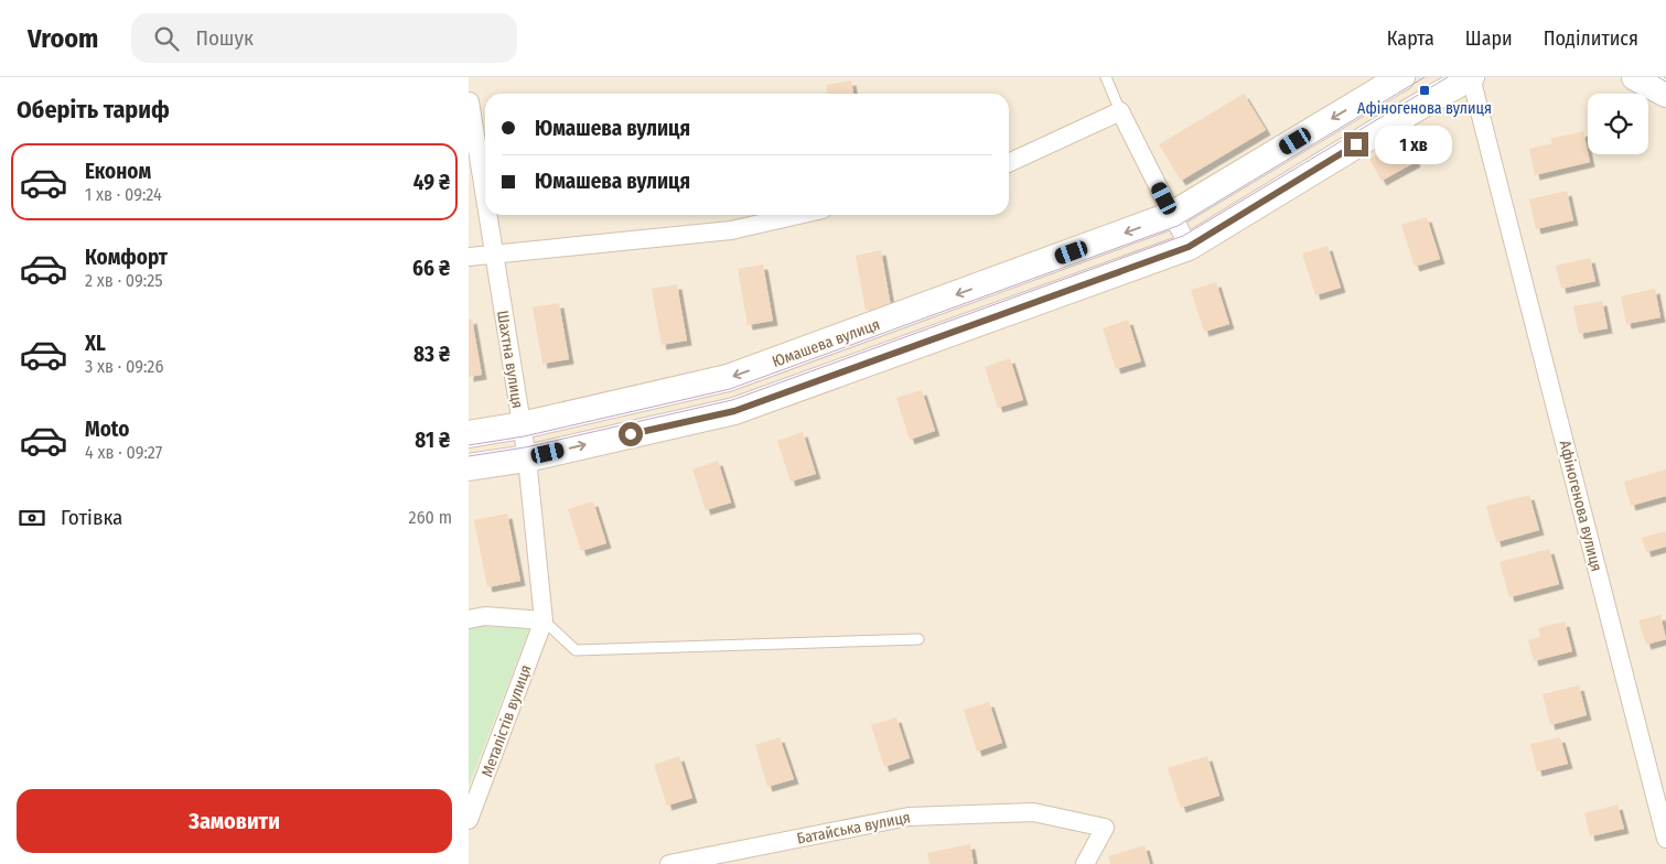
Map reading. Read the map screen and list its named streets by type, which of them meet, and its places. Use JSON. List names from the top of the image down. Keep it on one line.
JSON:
{"streets":{"main road":["Юмашева вулиця"],"street":["Шахтна вулиця","Афіногенова вулиця","Металістів вулиця","Батайська вулиця"]},"crossings":[["Юмашева вулиця","Шахтна вулиця"],["Шахтна вулиця","Металістів вулиця"]],"places":{"transit":["Афіногенова вулиця"]},"page":{"header":"Vroom","search":"Пошук","nav":["Карта","Шари","Поділитися"],"heading":"Оберіть тариф","banner":["Юмашева вулиця","Юмашева вулиця"],"bubble":"1 хв","list":[{"name":"Економ","note":"1 хв · 09:24","value":"49 ₴"},{"name":"Комфорт","note":"2 хв · 09:25","value":"66 ₴"},{"name":"XL","note":"3 хв · 09:26","value":"83 ₴"},{"name":"Moto","note":"4 хв · 09:27","value":"81 ₴"}],"pay":["Готівка","260 m"],"buttons":"Замовити"}}
